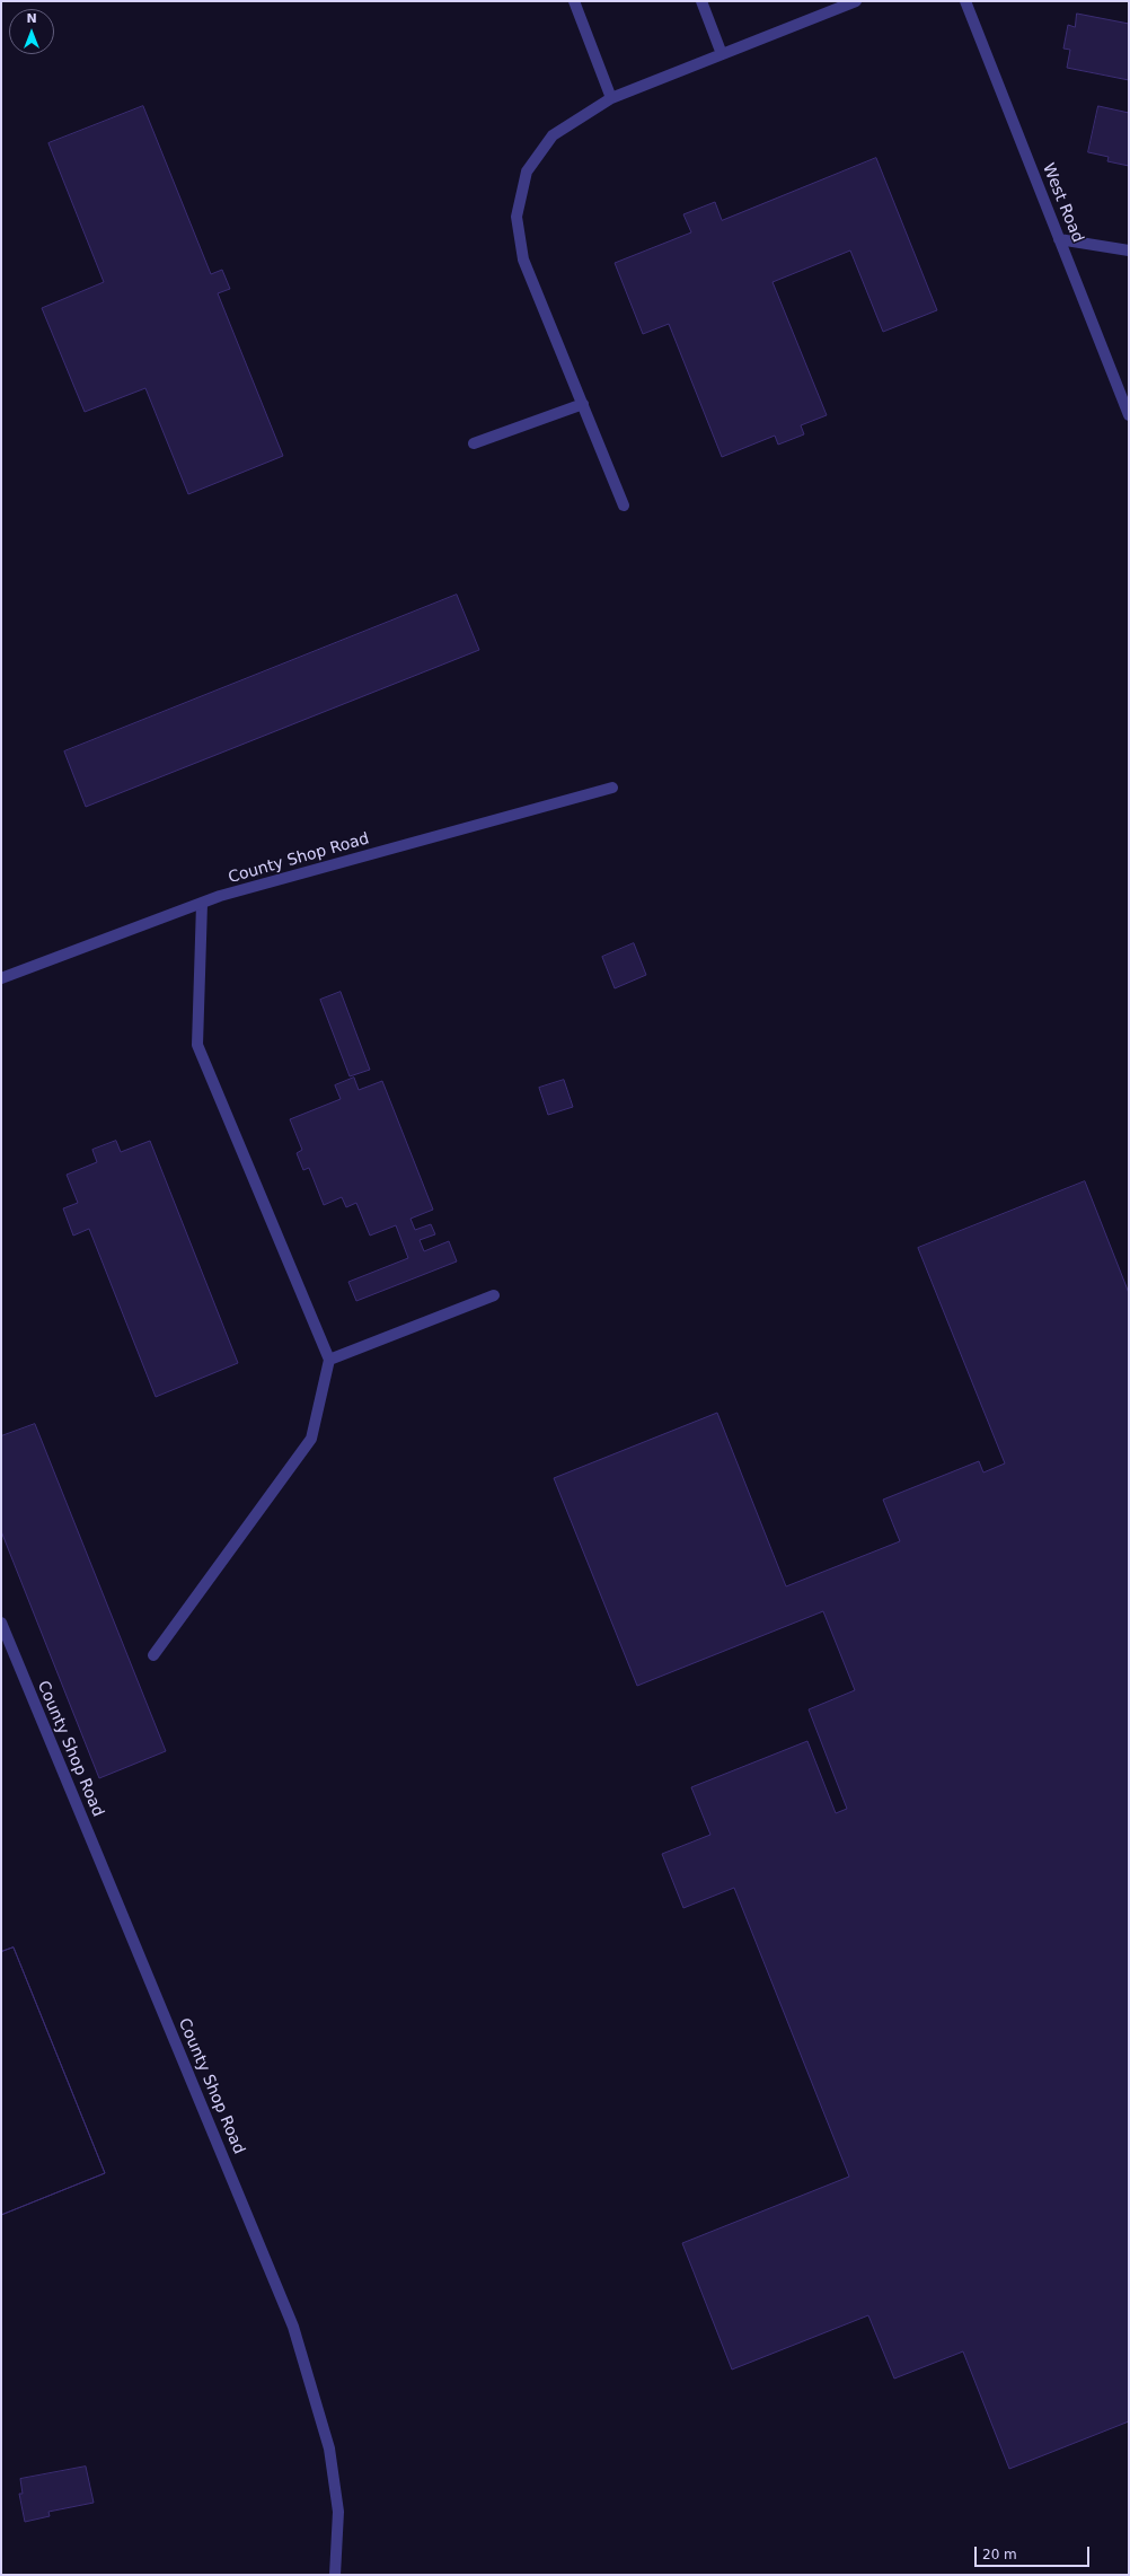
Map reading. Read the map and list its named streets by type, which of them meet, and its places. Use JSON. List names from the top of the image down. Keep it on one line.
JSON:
{"streets":{"street":["West Road","County Shop Road"]},"scale_bar":"20 m","north":"top"}
